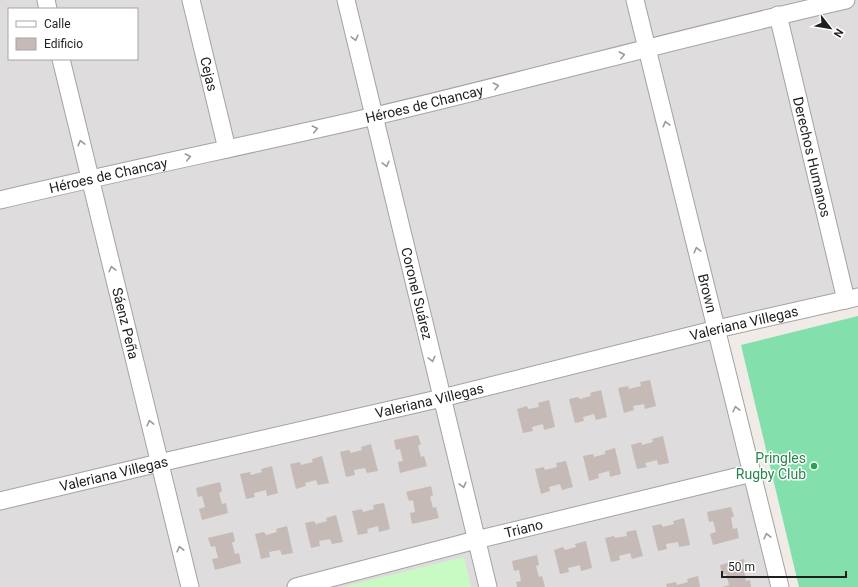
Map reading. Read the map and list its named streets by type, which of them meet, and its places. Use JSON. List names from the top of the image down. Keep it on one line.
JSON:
{"streets":{"street":["Cejas","Héroes de Chancay","Derechos Humanos","Brown","Coronel Suárez","Sáenz Peña","Valeriana Villegas","Triano"]},"crossings":[["Cejas","Héroes de Chancay"],["Héroes de Chancay","Derechos Humanos"],["Héroes de Chancay","Brown"],["Héroes de Chancay","Coronel Suárez"],["Héroes de Chancay","Sáenz Peña"],["Derechos Humanos","Valeriana Villegas"],["Brown","Valeriana Villegas"],["Brown","Triano"],["Coronel Suárez","Valeriana Villegas"],["Coronel Suárez","Triano"],["Sáenz Peña","Valeriana Villegas"]],"one_way":["Héroes de Chancay","Brown","Coronel Suárez","Sáenz Peña"],"places":["Pringles Rugby Club"],"legend":["Calle","Edificio"],"scale_bar":"50 m","north":"bottom right"}
